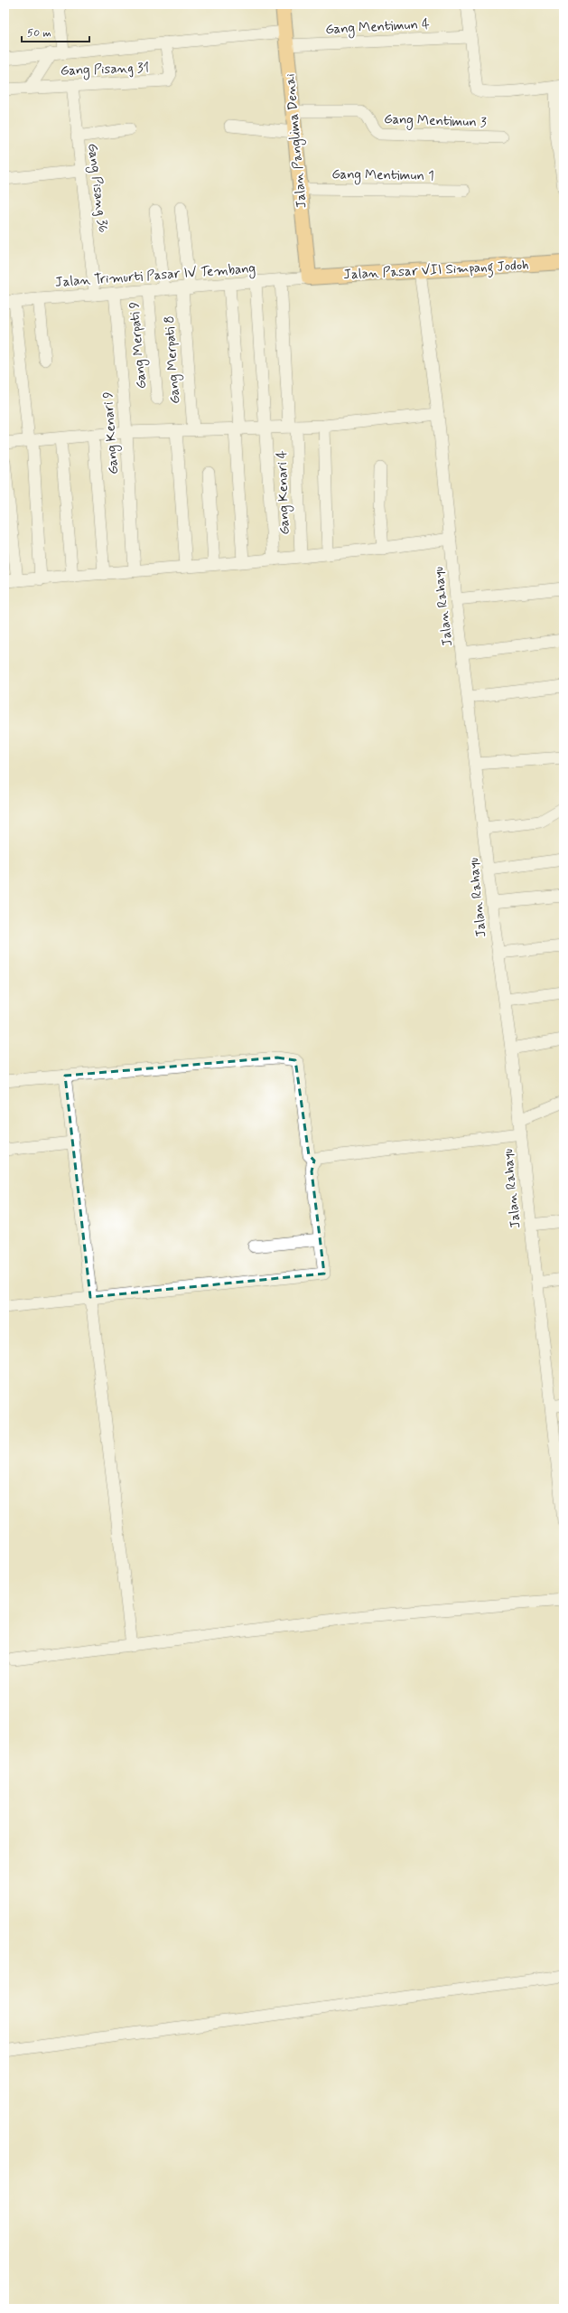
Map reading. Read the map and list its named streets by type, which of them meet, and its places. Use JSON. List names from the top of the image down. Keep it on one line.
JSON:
{"streets":{"main road":["Jalan Panglima Denai","Jalan Pasar VII Simpang Jodoh"],"street":["Gang Mentimun 4","Gang Pisang 31","Gang Mentimun 3","Gang Mentimun 1","Gang Pisang 36","Jalan Trimurti Pasar IV Tembang","Gang Merpati 9","Gang Merpati 8","Gang Kenari 9","Gang Kenari 4","Jalan Rahayu"]},"crossings":[["Gang Mentimun 4","Gang Pisang 31"],["Gang Mentimun 4","Jalan Panglima Denai"],["Gang Pisang 31","Gang Pisang 36"],["Gang Mentimun 3","Jalan Panglima Denai"],["Jalan Panglima Denai","Gang Mentimun 1"],["Jalan Panglima Denai","Jalan Pasar VII Simpang Jodoh"],["Jalan Panglima Denai","Jalan Trimurti Pasar IV Tembang"],["Gang Pisang 36","Jalan Trimurti Pasar IV Tembang"],["Jalan Pasar VII Simpang Jodoh","Jalan Trimurti Pasar IV Tembang"],["Jalan Pasar VII Simpang Jodoh","Jalan Rahayu"],["Jalan Trimurti Pasar IV Tembang","Gang Merpati 9"],["Jalan Trimurti Pasar IV Tembang","Gang Merpati 8"],["Jalan Trimurti Pasar IV Tembang","Gang Kenari 9"],["Jalan Trimurti Pasar IV Tembang","Gang Kenari 4"]],"scale_bar":"50 m"}
